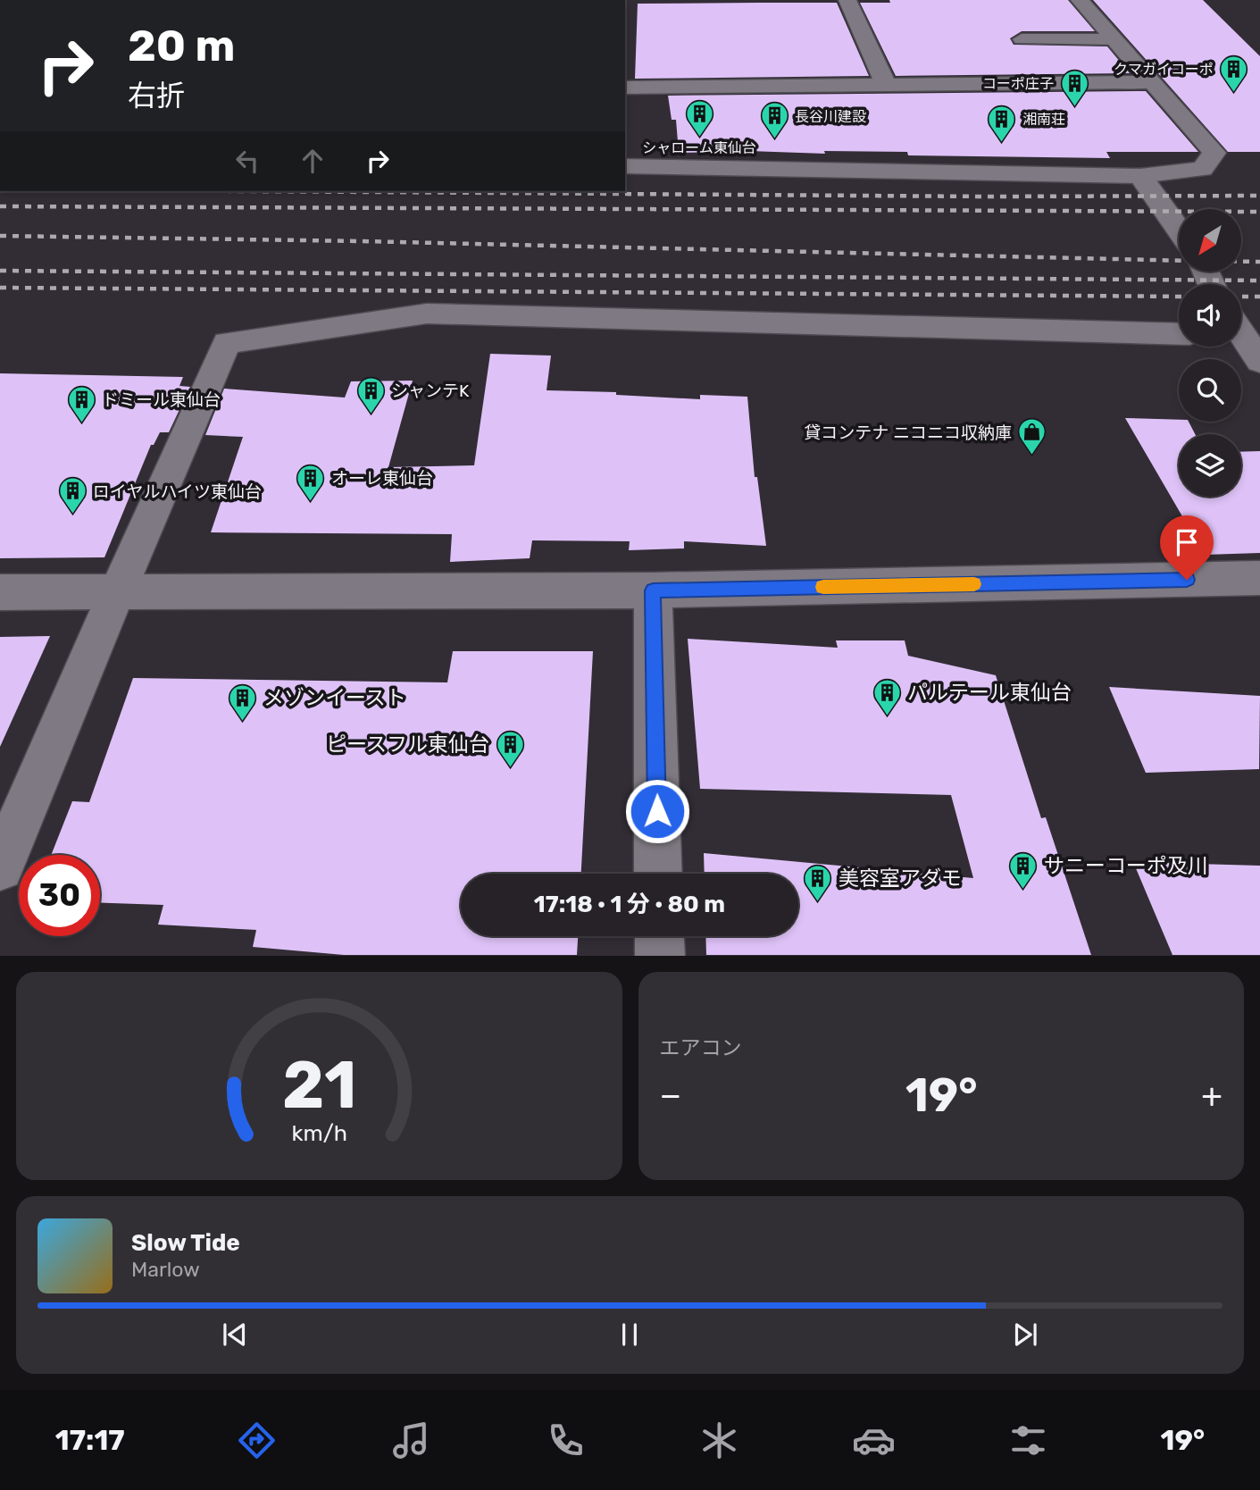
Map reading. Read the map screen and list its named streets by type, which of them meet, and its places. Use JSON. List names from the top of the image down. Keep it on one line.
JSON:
{"places":{"building":["クマガイコーポ","コーポ庄子","シャローム東仙台","長谷川建設","湘南荘","シャンテK","ドミール東仙台","オーレ東仙台","ロイヤルハイツ東仙台","パルテール東仙台","メゾンイースト","ピースフル東仙台","サニーコーポ及川","美容室アダモ"],"shop":["貸コンテナ ニコニコ収納庫"]},"north":"bottom left","page":{"turn":["20 m","右折"],"limit":"30","trip":"17:18 · 1 分 · 80 m","tile":"エアコン","heat":["−","19°","+"],"song":["Slow Tide","Marlow"],"tabs":["17:17","19°"],"gauge":["21","km/h"]}}
